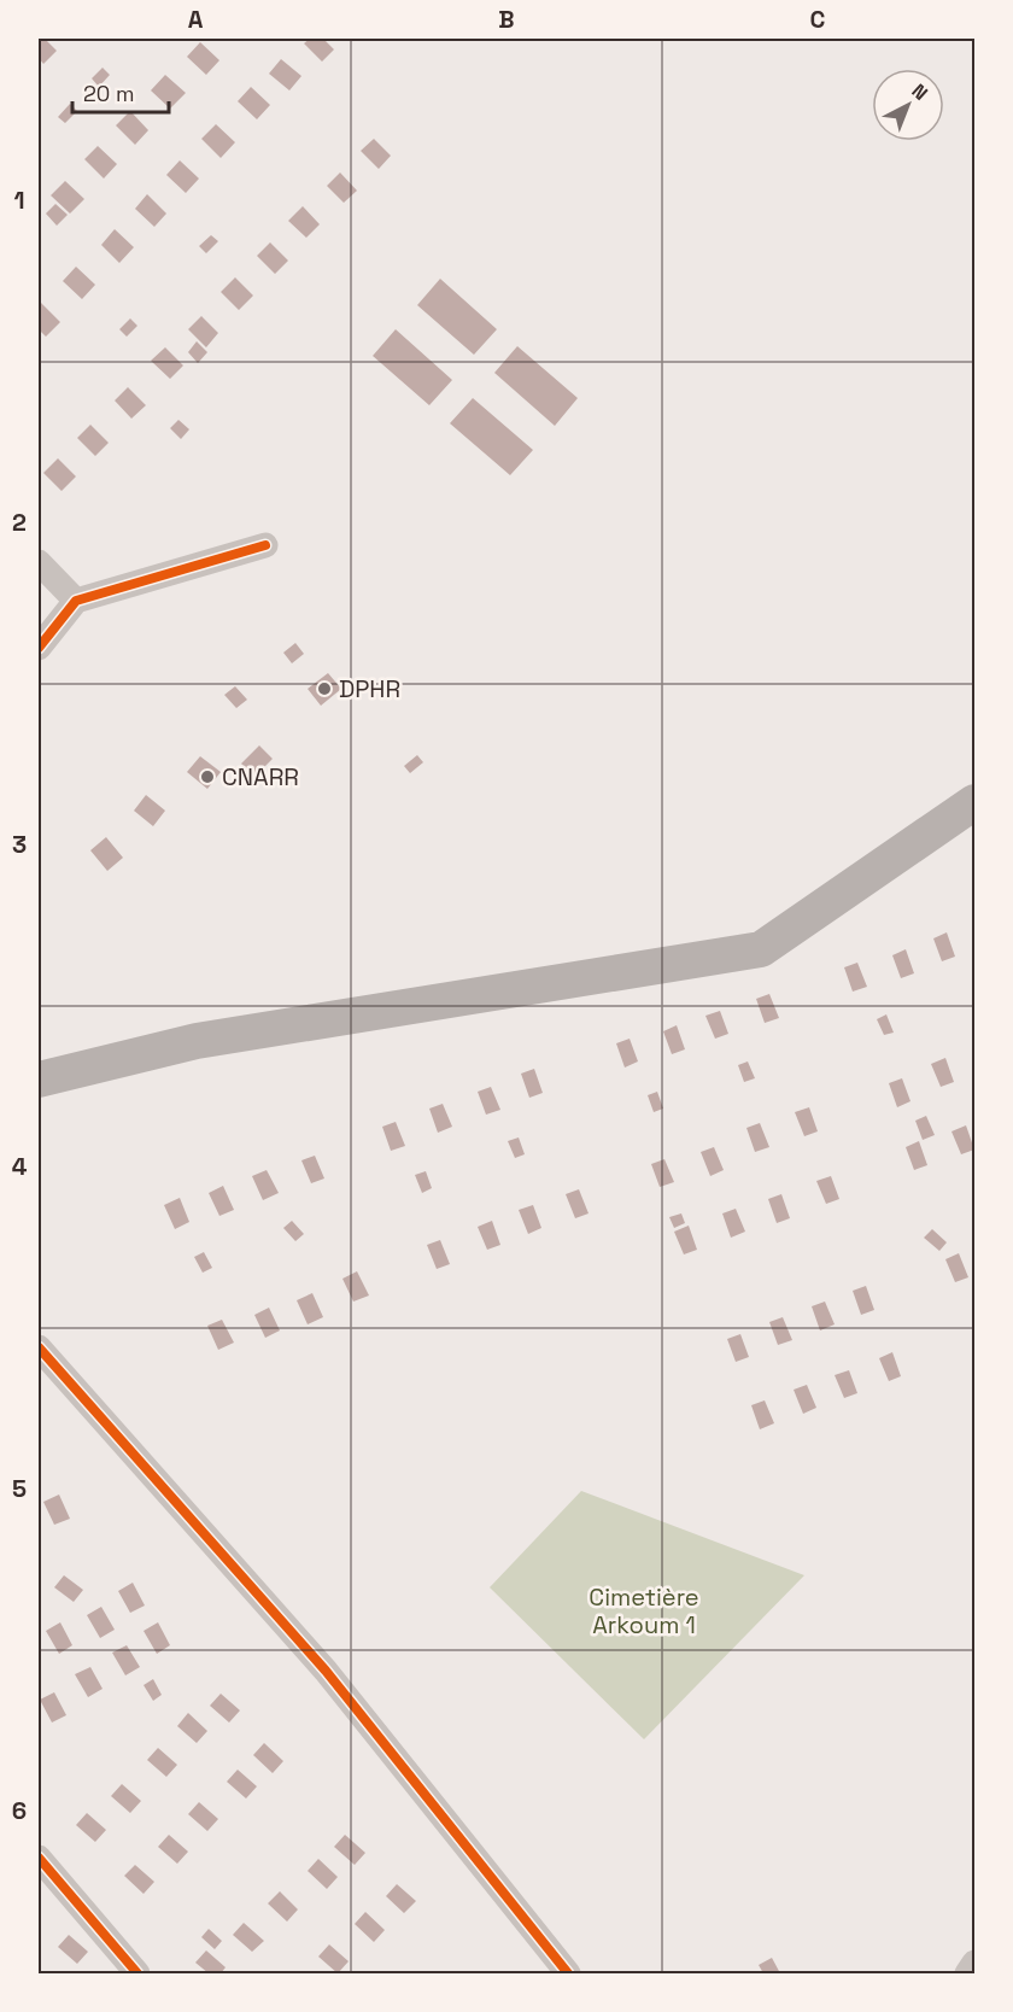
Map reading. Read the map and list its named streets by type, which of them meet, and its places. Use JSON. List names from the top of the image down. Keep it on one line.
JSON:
{"parks":["Cimetière Arkoum 1"],"places":["DPHR","CNARR"],"scale_bar":"20 m","north":"top right","grid":{"columns":["A","B","C"],"rows":["1","2","3","4","5","6"]}}
